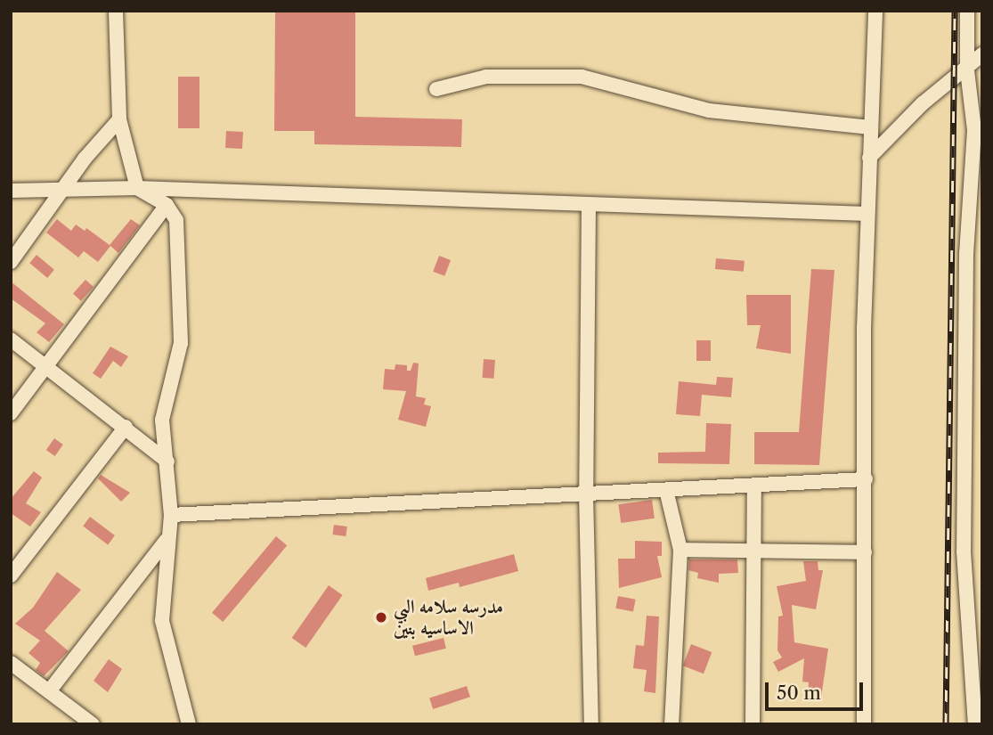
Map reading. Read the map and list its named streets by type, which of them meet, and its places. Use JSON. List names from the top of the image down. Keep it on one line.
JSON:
{"places":["مدرسه سلامه البي الاساسيه بنين"],"scale_bar":"50 m"}
